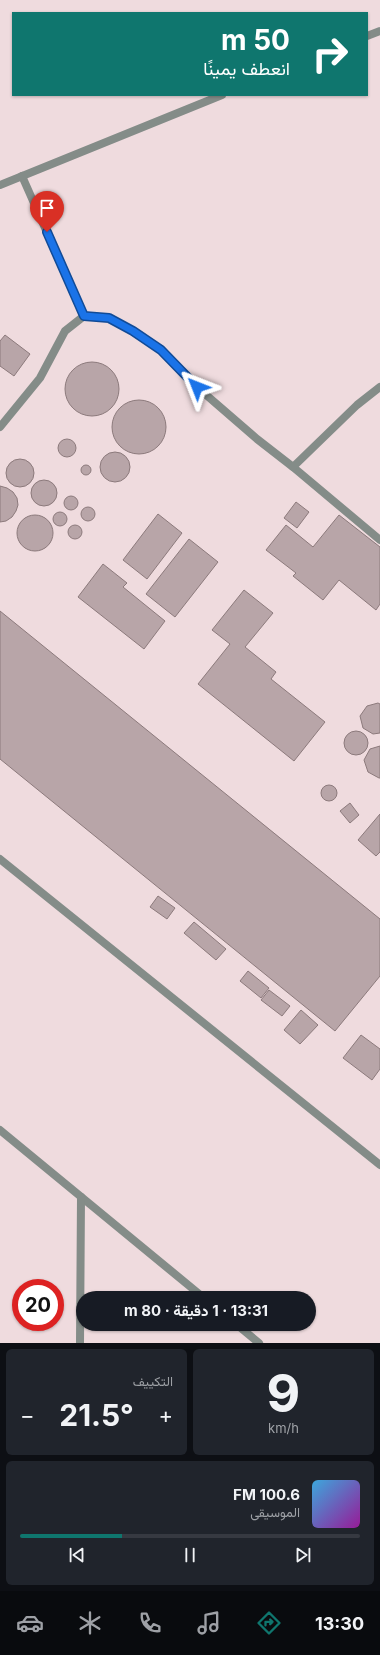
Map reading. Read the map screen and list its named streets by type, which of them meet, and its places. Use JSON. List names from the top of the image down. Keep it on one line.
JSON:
{"page":{"turn":["50 m","انعطف يمينًا"],"limit":"20","trip":"13:31 · 1 دقيقة · 80 m","tile":[["9","km/h"],"التكييف"],"heat":["−","21.5°","+"],"song":["100.6 FM","الموسيقى"],"tabs":"13:30"}}
